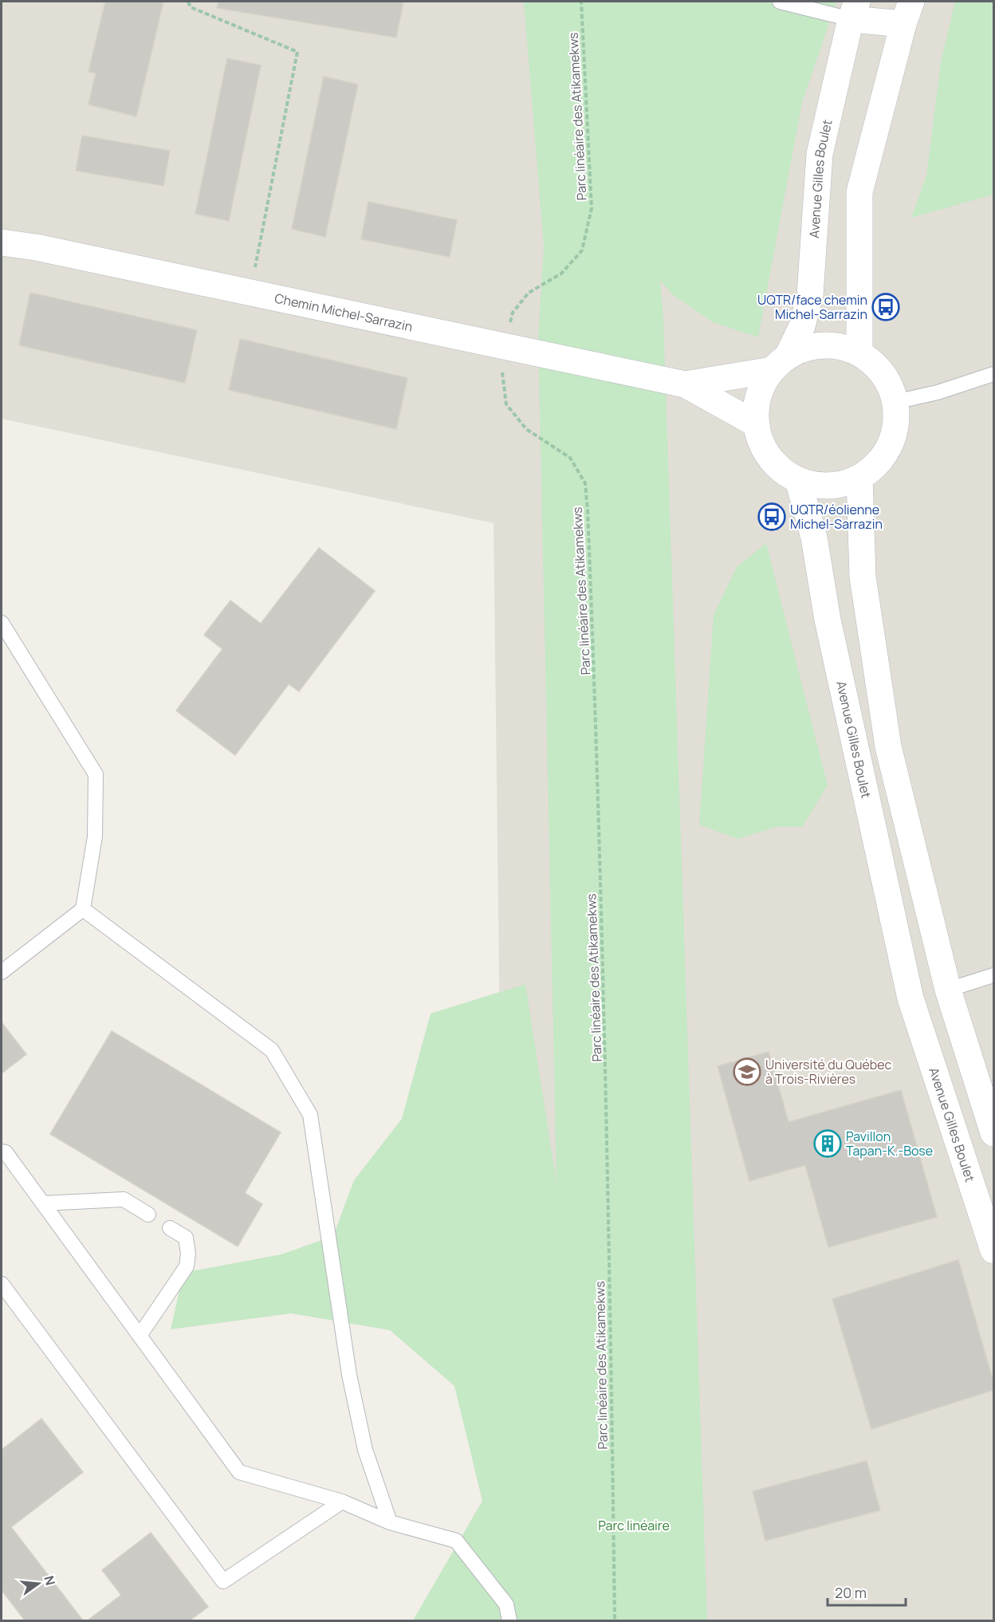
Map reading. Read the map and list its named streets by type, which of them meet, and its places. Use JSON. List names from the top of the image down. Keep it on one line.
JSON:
{"streets":{"street":["Avenue Gilles Boulet","Chemin Michel-Sarrazin"],"path":["Parc linéaire des Atikamekws"]},"crossings":[["Avenue Gilles Boulet","Chemin Michel-Sarrazin"]],"parks":["Parc linéaire"],"places":{"bus stop":["UQTR/face chemin Michel-Sarrazin","UQTR/éolienne Michel-Sarrazin"],"school or university":["Université du Québec à Trois-Rivières"],"building":["Pavillon Tapan-K.-Bose"]},"scale_bar":"20 m","north":"right"}
